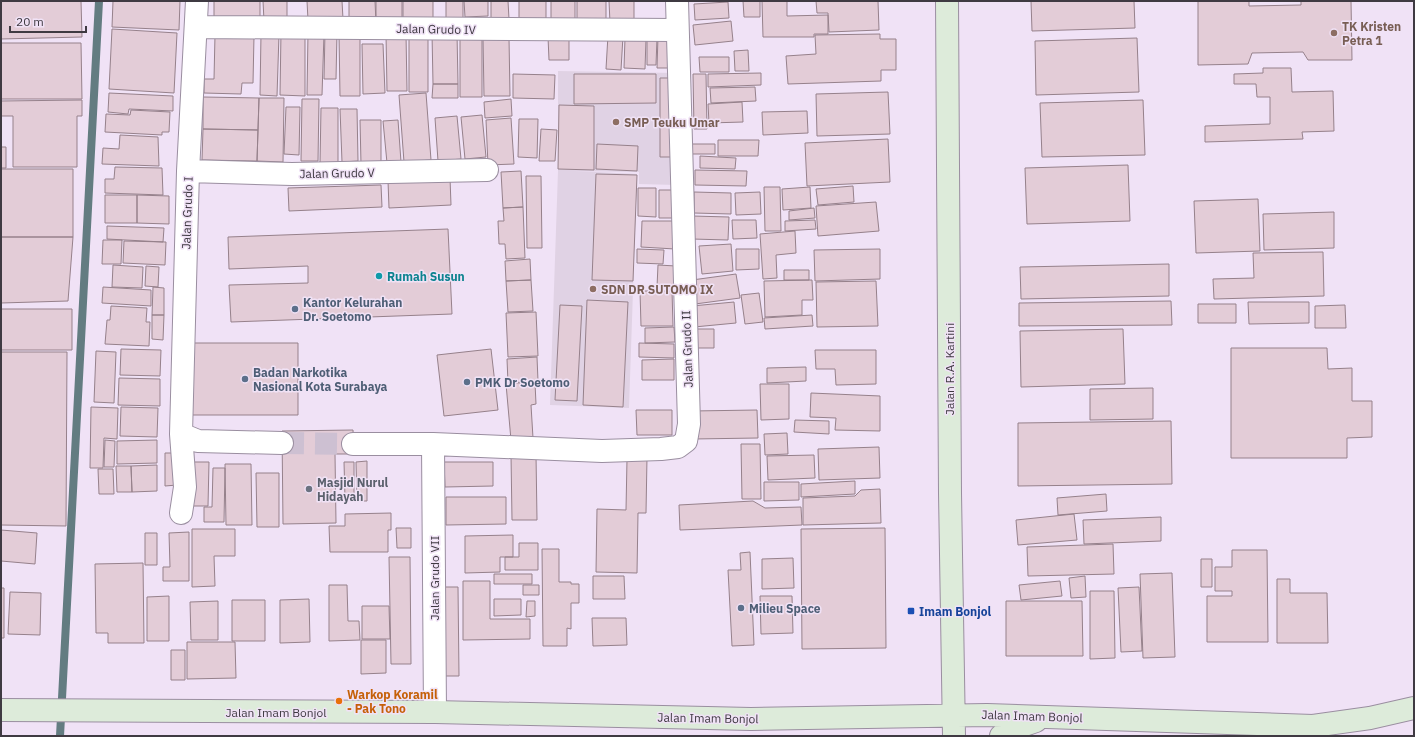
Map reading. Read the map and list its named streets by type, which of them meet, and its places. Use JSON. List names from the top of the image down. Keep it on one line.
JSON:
{"streets":{"street":["Jalan Grudo IV","Jalan Grudo V","Jalan Grudo I","Jalan Grudo II","Jalan R.A. Kartini","Jalan Grudo VII","Jalan Imam Bonjol"]},"crossings":[["Jalan Grudo IV","Jalan Grudo I"],["Jalan Grudo IV","Jalan Grudo II"],["Jalan Grudo V","Jalan Grudo I"],["Jalan Grudo II","Jalan Grudo VII"],["Jalan R.A. Kartini","Jalan Imam Bonjol"],["Jalan Grudo VII","Jalan Imam Bonjol"]],"places":{"other":["TK Kristen Petra 1","SMP Teuku Umar","Rumah Susun","SDN DR SUTOMO IX","Kantor Kelurahan Dr. Soetomo","Badan Narkotika Nasional Kota Surabaya","PMK Dr Soetomo","Masjid Nurul Hidayah","Milieu Space","Warkop Koramil - Pak Tono"],"transit":["Imam Bonjol"]},"scale_bar":"20 m"}
